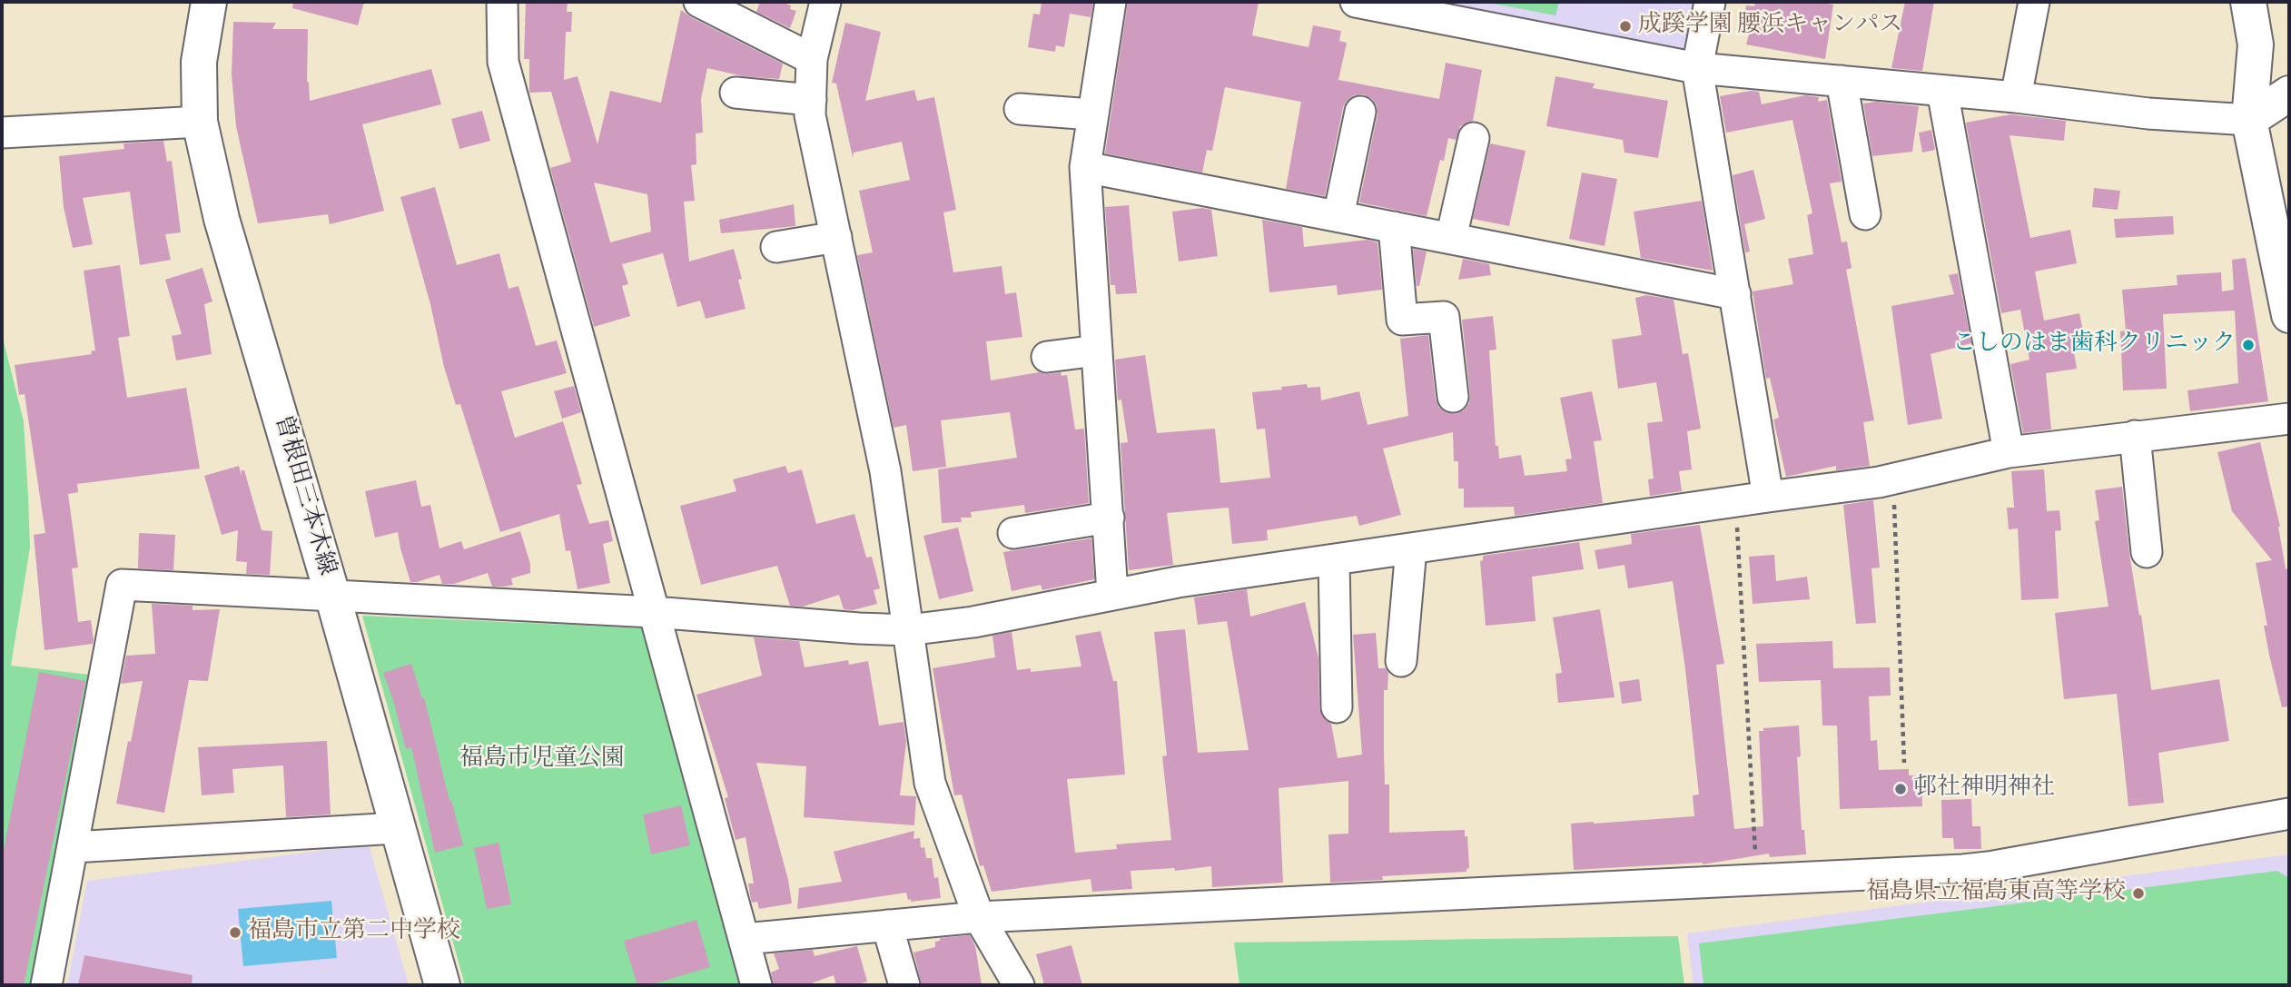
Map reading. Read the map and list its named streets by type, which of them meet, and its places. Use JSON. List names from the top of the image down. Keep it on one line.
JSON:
{"streets":{"main road":["曽根田三本木線"]},"parks":["福島市児童公園"],"places":["成蹊学園 腰浜キャンパス","こしのはま歯科クリニック","邨社神明神社","福島県立福島東高等学校","福島市立第二中学校"]}
